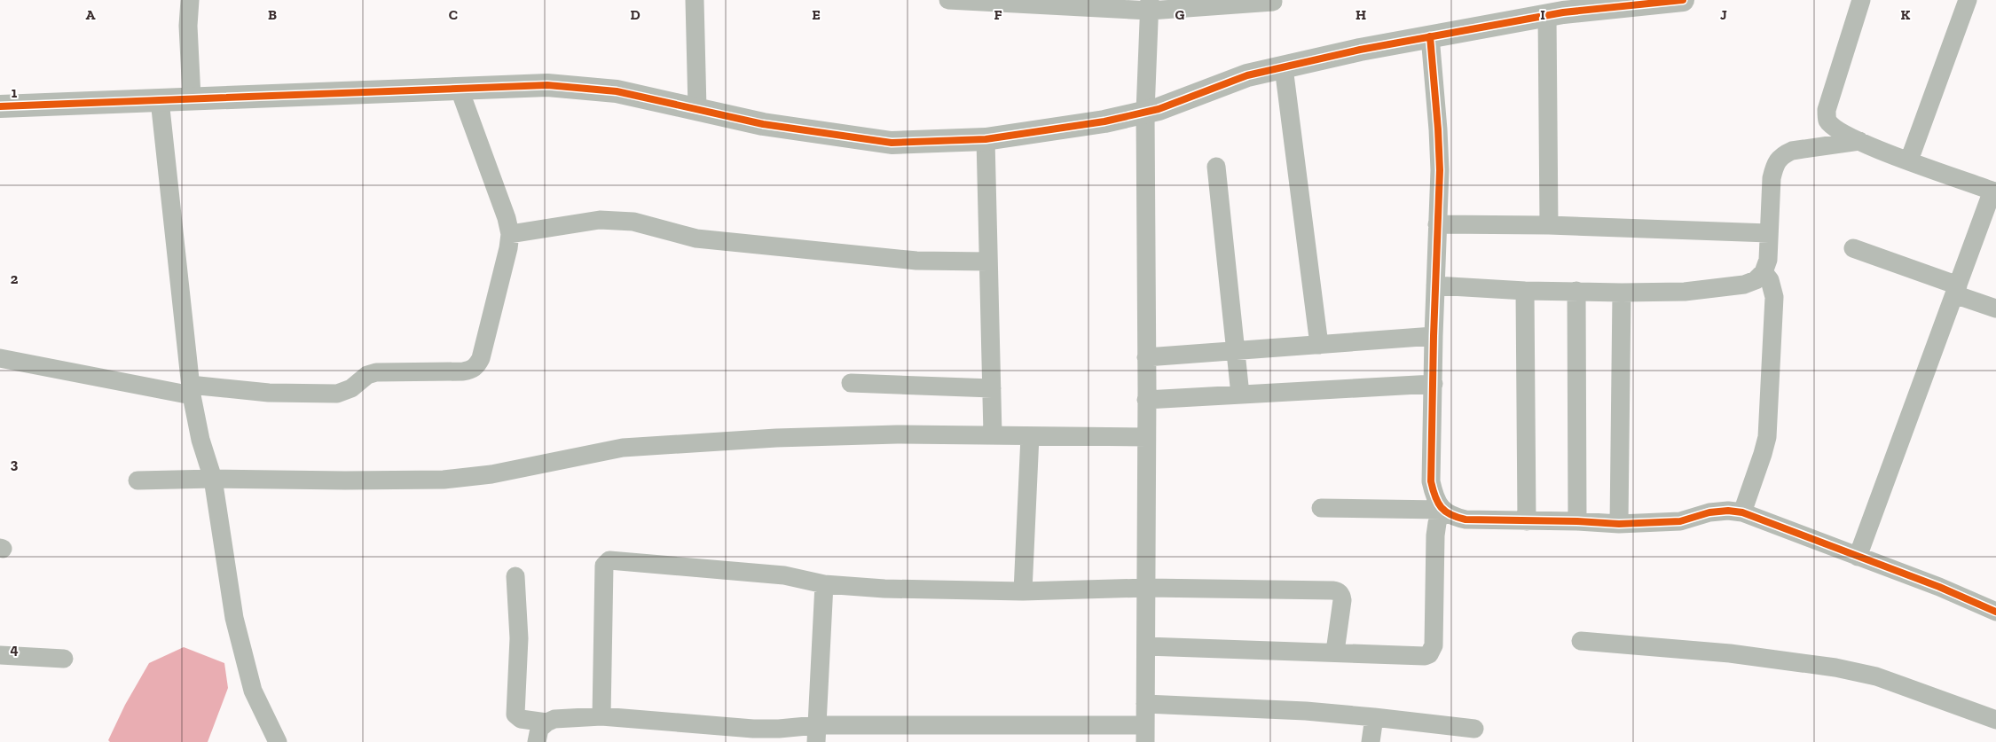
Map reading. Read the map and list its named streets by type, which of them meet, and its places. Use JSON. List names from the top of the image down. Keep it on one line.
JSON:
{"grid":{"columns":["A","B","C","D","E","F","G","H","I","J","K"],"rows":["1","2","3","4"]}}
